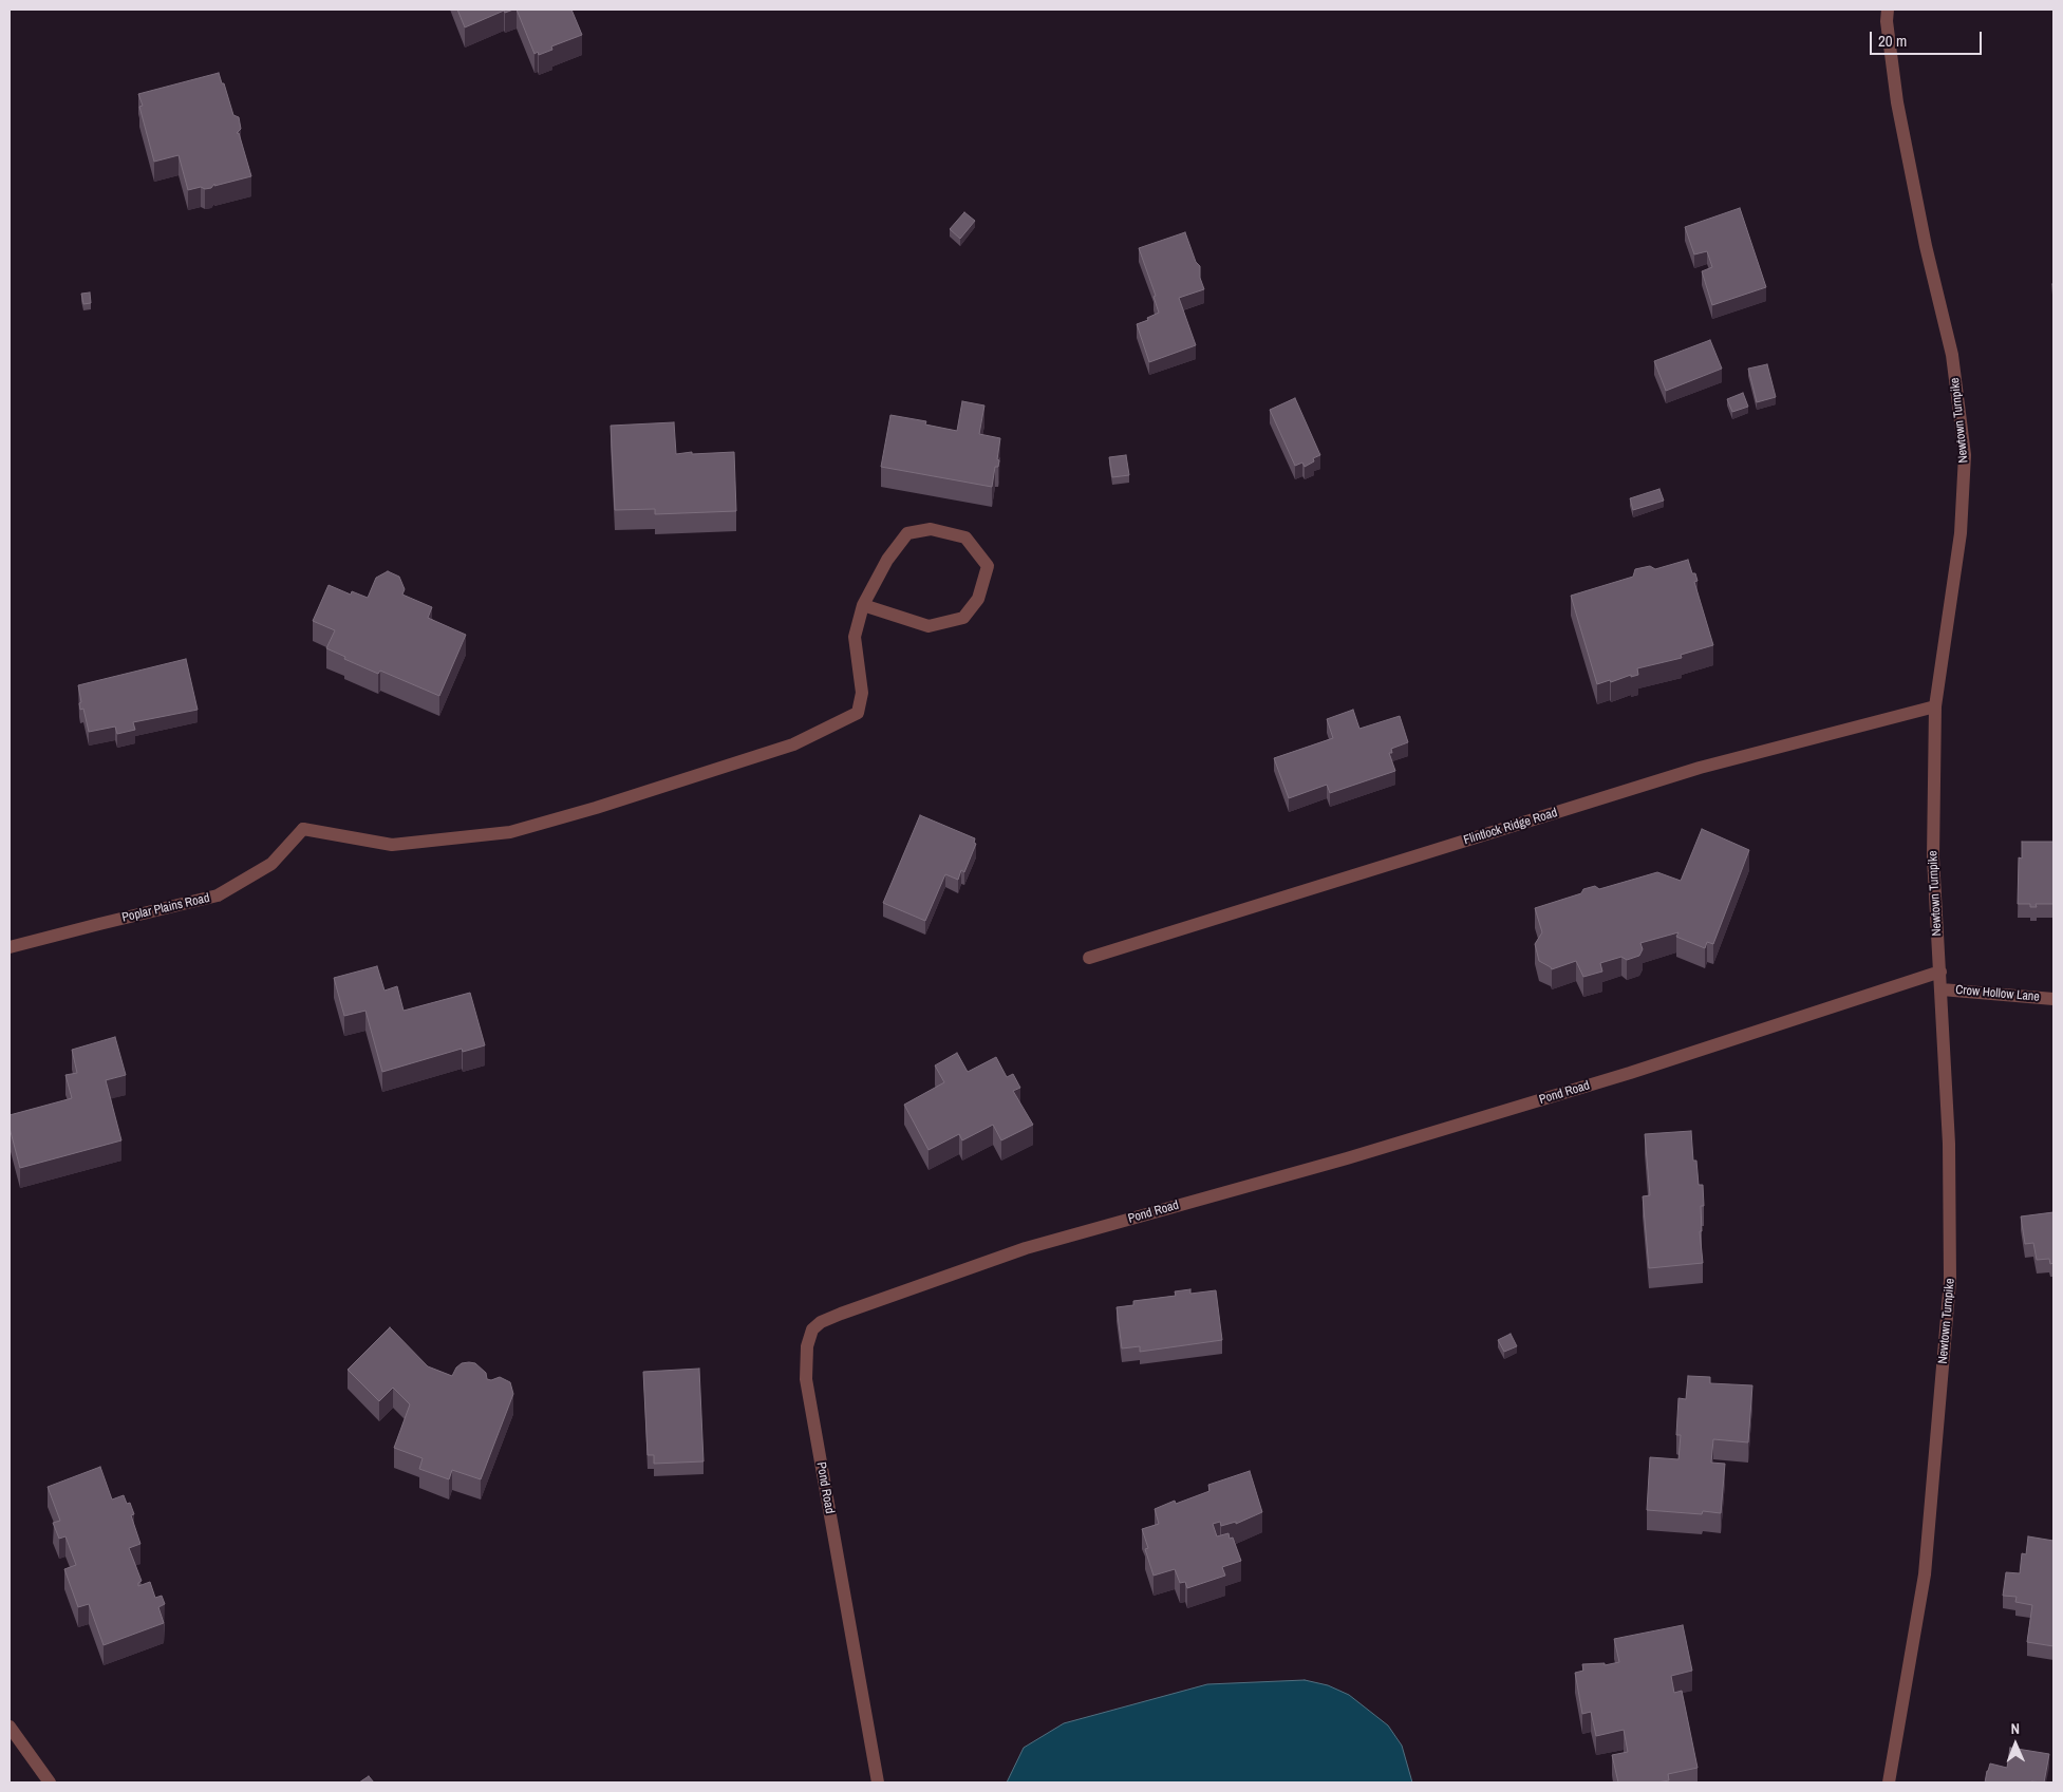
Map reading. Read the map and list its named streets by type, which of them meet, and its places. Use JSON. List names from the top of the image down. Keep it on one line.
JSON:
{"streets":{"street":["Newtown Turnpike","Flintlock Ridge Road","Poplar Plains Road","Crow Hollow Lane","Pond Road"]},"crossings":[["Newtown Turnpike","Flintlock Ridge Road"],["Newtown Turnpike","Crow Hollow Lane"],["Newtown Turnpike","Pond Road"]],"scale_bar":"20 m","north":"top"}
